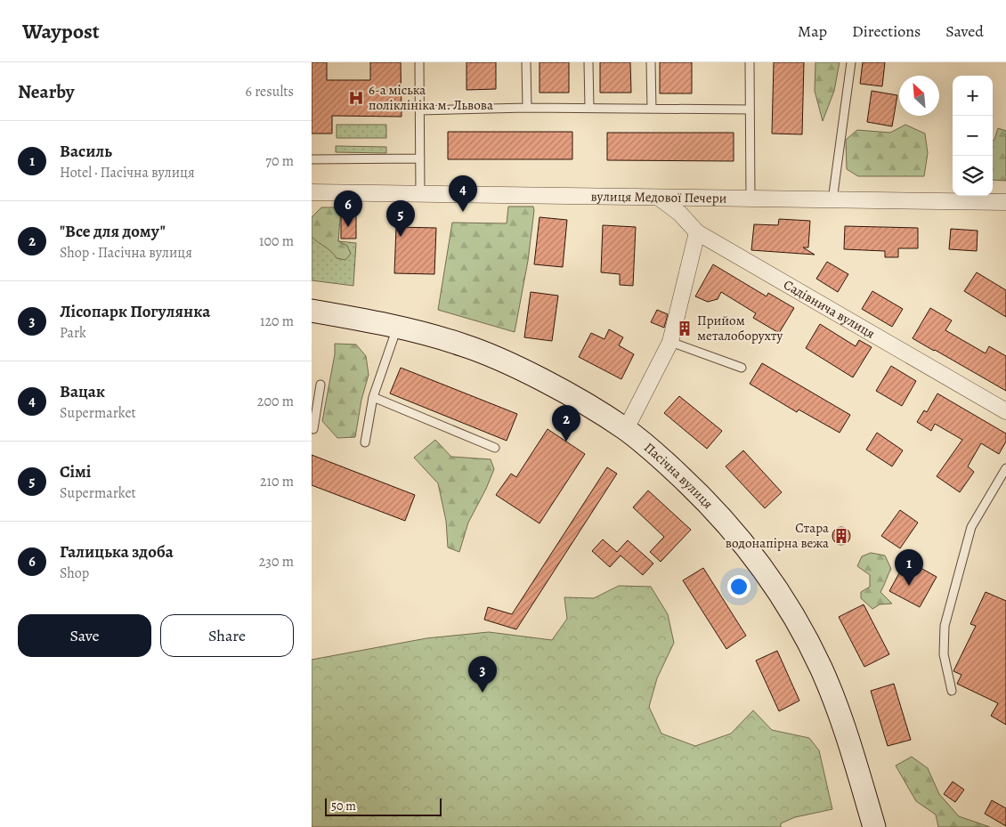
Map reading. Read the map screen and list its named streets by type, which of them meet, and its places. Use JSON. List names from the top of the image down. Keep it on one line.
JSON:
{"streets":{"main road":["Пасічна вулиця"],"street":["вулиця Медової Печери","Садівнича вулиця"]},"crossings":[["вулиця Медової Печери","Садівнича вулиця"]],"places":{"hospital":["6-а міська поліклініка м. Львова"],"building":["Прийом металоборухту","Стара водонапірна вежа"]},"scale_bar":"50 m","north":"top left","page":{"header":"Waypost","nav":["Map","Directions","Saved"],"heading":["Nearby","6 results"],"map_buttons":["+","−"],"list":[{"mark":"1","name":"Василь","note":"Hotel · Пасічна вулиця","value":"70 m"},{"mark":"2","name":"\"Все для дому\"","note":"Shop · Пасічна вулиця","value":"100 m"},{"mark":"3","name":"Лісопарк Погулянка","note":"Park","value":"120 m"},{"mark":"4","name":"Вацак","note":"Supermarket","value":"200 m"},{"mark":"5","name":"Сімі","note":"Supermarket","value":"210 m"},{"mark":"6","name":"Галицька здоба","note":"Shop","value":"230 m"}],"pins":["4","6","5","2","1","3"],"buttons":["Save","Share"],"scale":"50 m"}}
